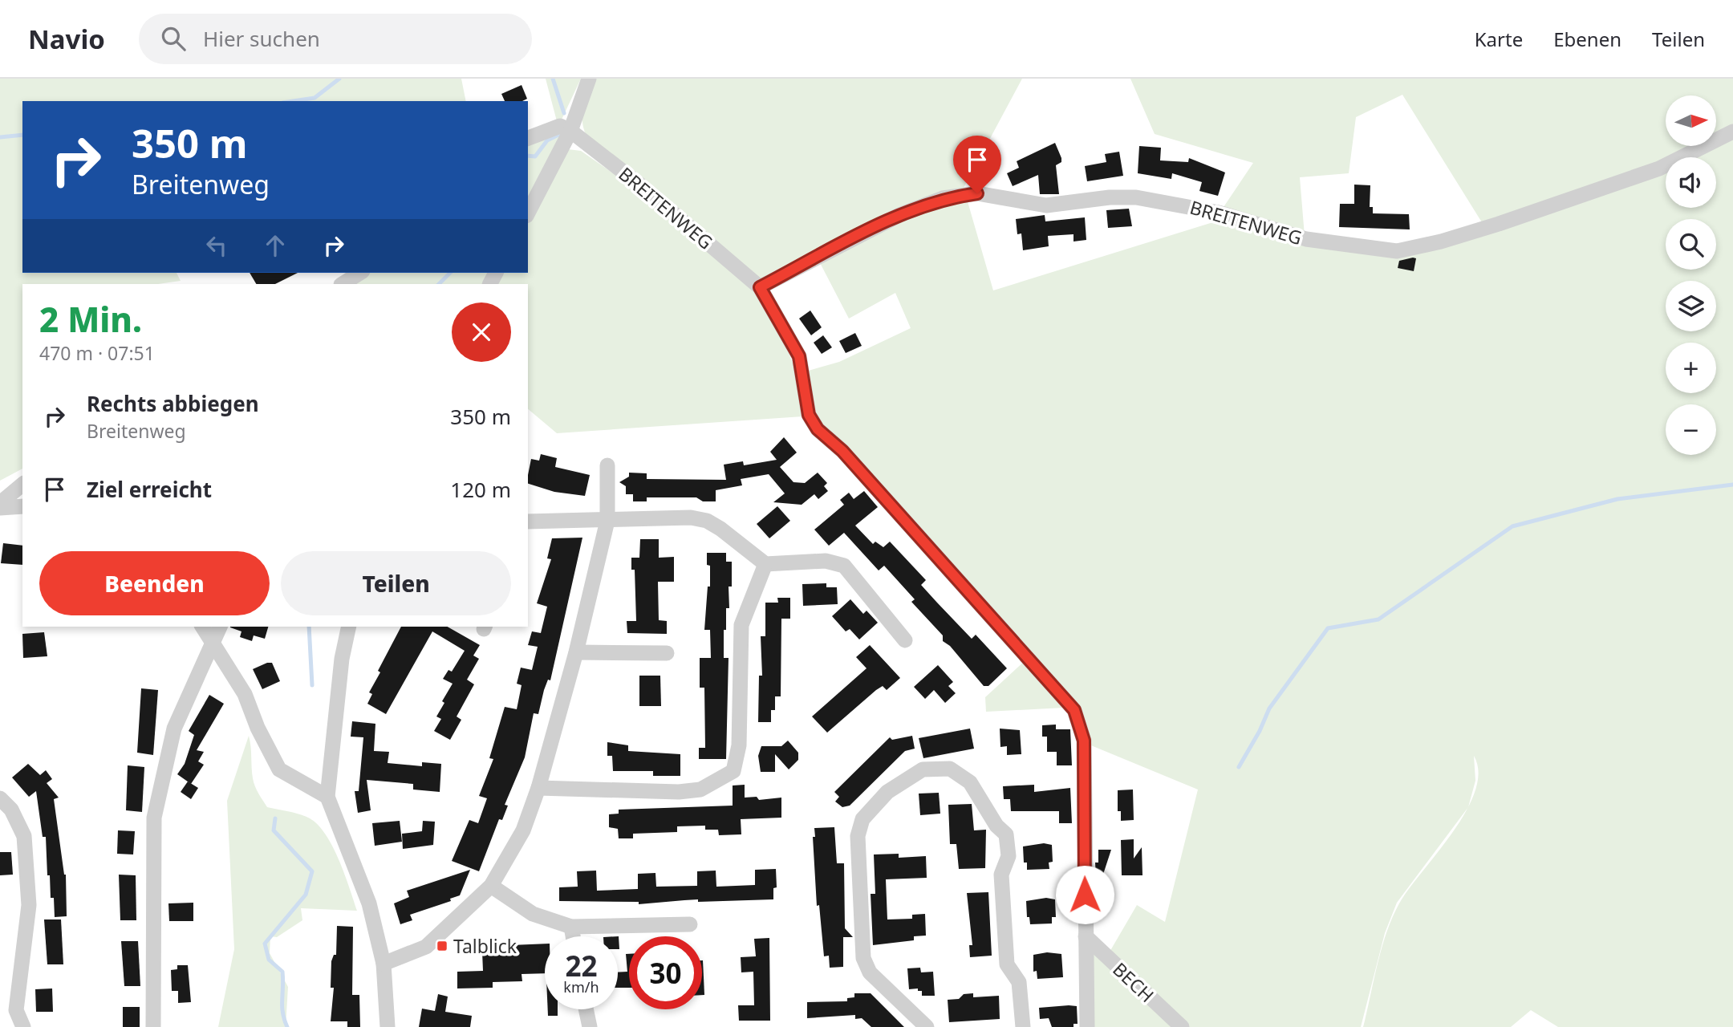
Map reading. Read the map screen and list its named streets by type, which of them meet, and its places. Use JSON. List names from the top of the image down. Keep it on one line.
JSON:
{"streets":{"street":["BREITENWEG","BECH"]},"crossings":[["BREITENWEG","BECH"]],"places":{"transit":["Talblick"]},"north":"right","page":{"header":"Navio","search":"Hier suchen","nav":["Karte","Ebenen","Teilen"],"map_buttons":["+","−"],"turn":["350 m","Breitenweg"],"heading":["2 Min.","470 m · 07:51"],"list":[{"name":"Rechts abbiegen","note":"Breitenweg","value":"350 m"},{"name":"Ziel erreicht","value":"120 m"}],"buttons":["Beenden","Teilen"],"speed":"22 km/h","limit":"30"}}
